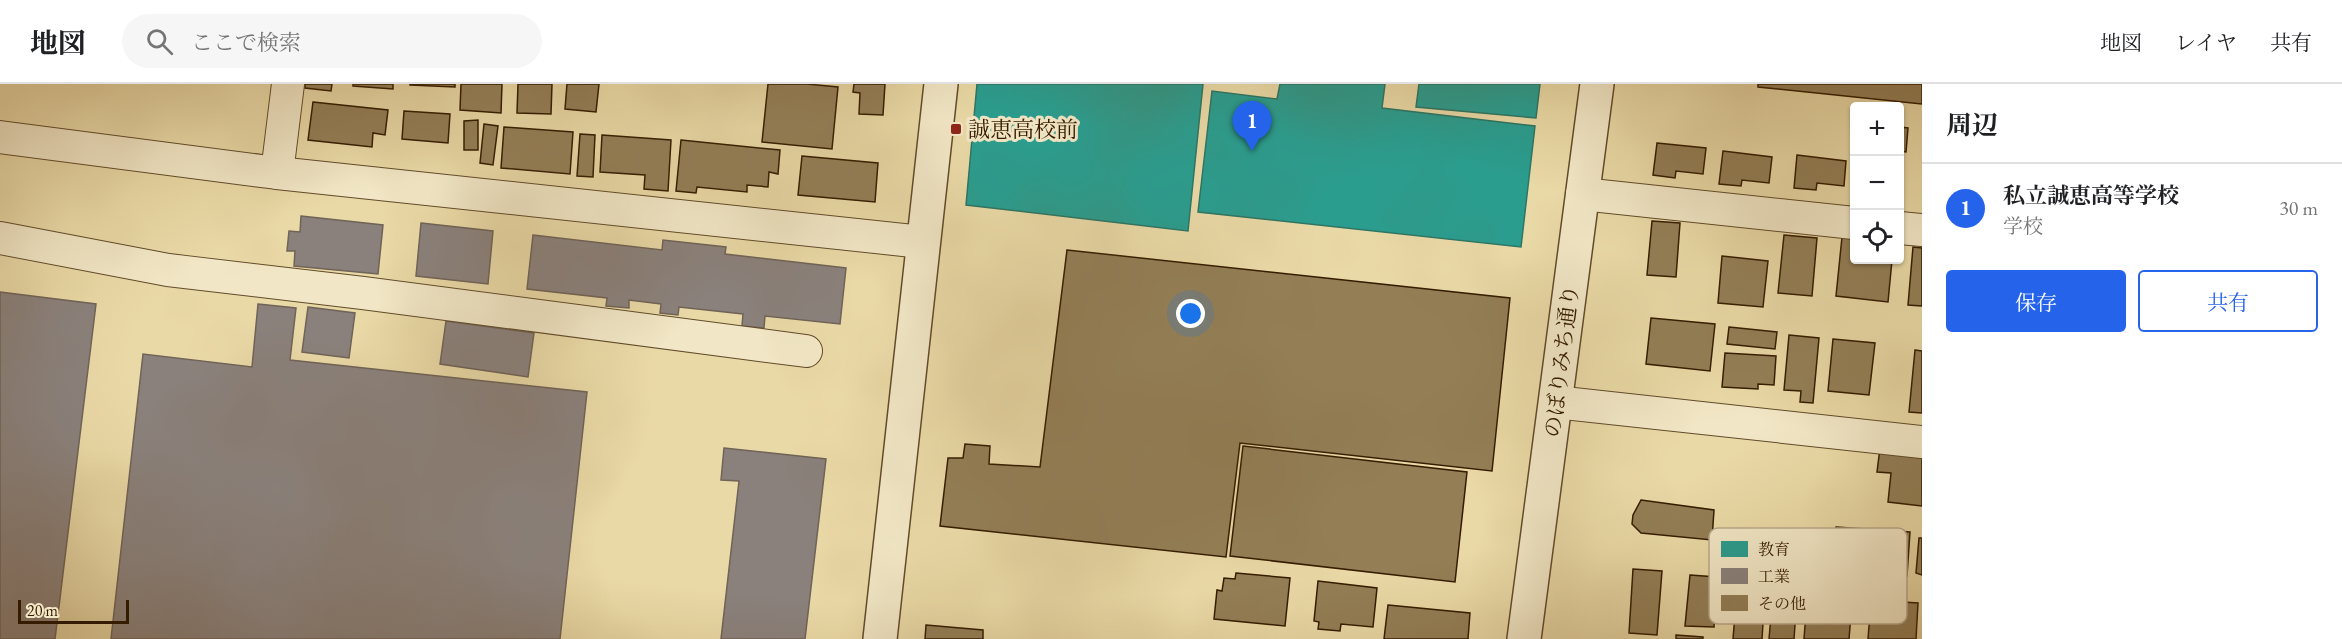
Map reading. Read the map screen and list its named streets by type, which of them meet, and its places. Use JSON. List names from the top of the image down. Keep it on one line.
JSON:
{"streets":{"street":["のぼりみち通り"]},"places":{"transit":["誠恵高校前"]},"legend":["教育","工業","その他"],"scale_bar":"20 m","page":{"header":"地図","search":"ここで検索","nav":["地図","レイヤ","共有"],"heading":"周辺","pins":"1","map_buttons":["+","−"],"list":[{"mark":"1","name":"私立誠恵高等学校","note":"学校","value":"30 m"}],"buttons":["保存","共有"],"scale":"20 m"}}
